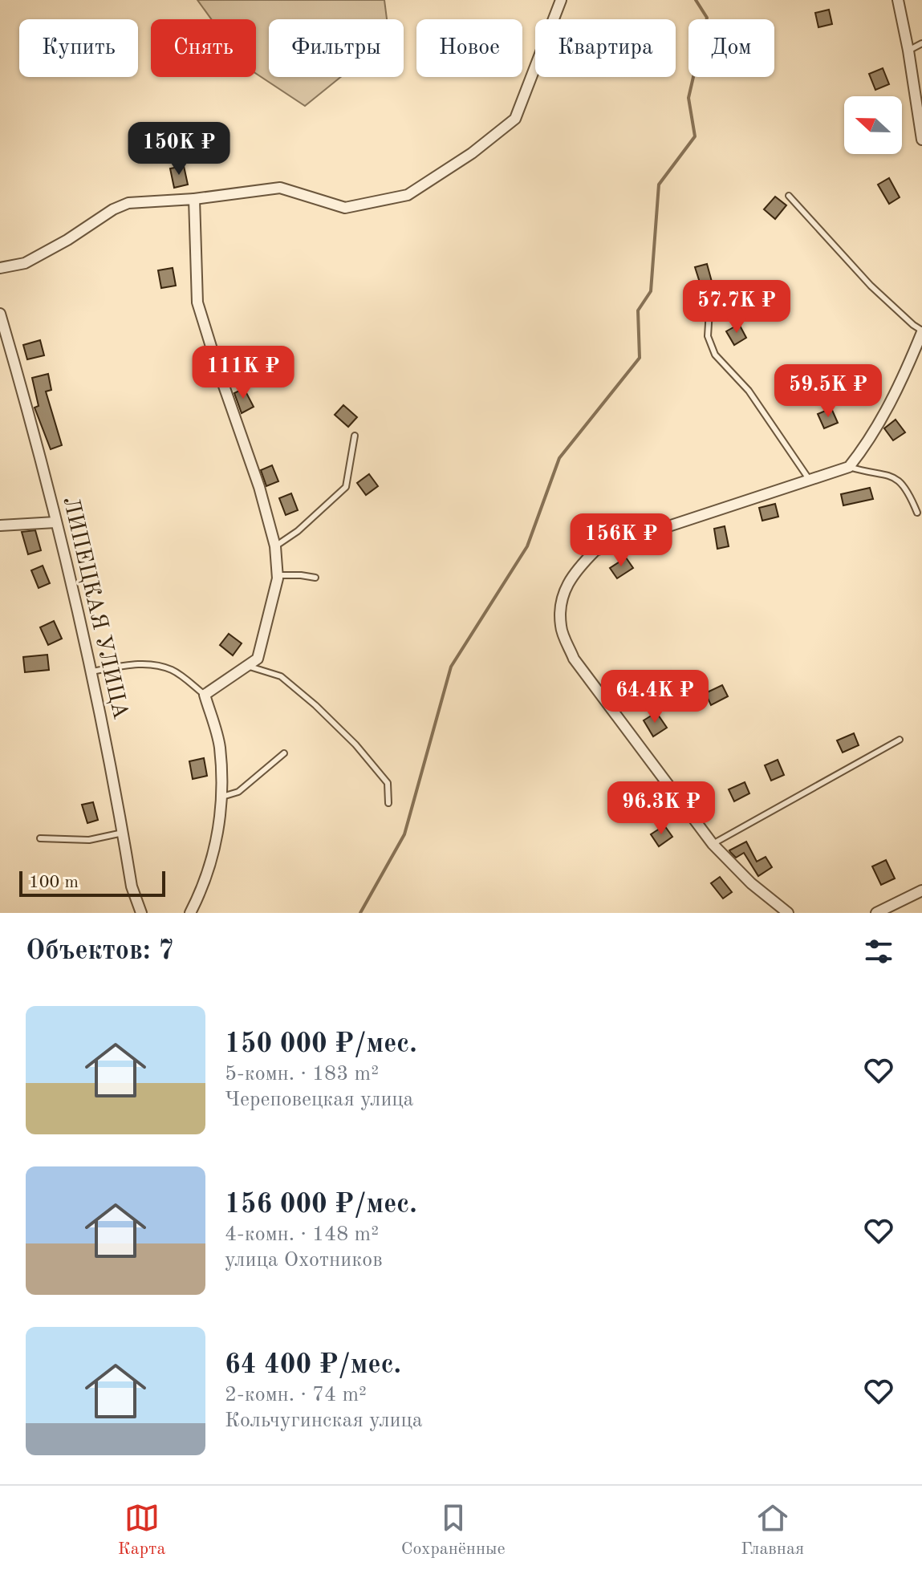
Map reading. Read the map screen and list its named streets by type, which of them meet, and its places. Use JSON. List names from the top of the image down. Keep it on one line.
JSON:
{"streets":{"street":["ЛИПЕЦКАЯ УЛИЦА"]},"scale_bar":"100 m","north":"left","page":{"chip":["Купить","Снять","Фильтры","Новое","Квартира","Дом"],"price":["150K ₽","57.7K ₽","111K ₽","59.5K ₽","156K ₽","64.4K ₽","96.3K ₽"],"scale":"100 m","heading":"Объектов: 7","list":[{"name":"150 000 ₽/мес.","note":"5-комн. · 183 m² · Череповецкая улица"},{"name":"156 000 ₽/мес.","note":"4-комн. · 148 m² · улица Охотников"},{"name":"64 400 ₽/мес.","note":"2-комн. · 74 m² · Кольчугинская улица"}],"tabs":["Карта","Сохранённые","Главная"]}}
